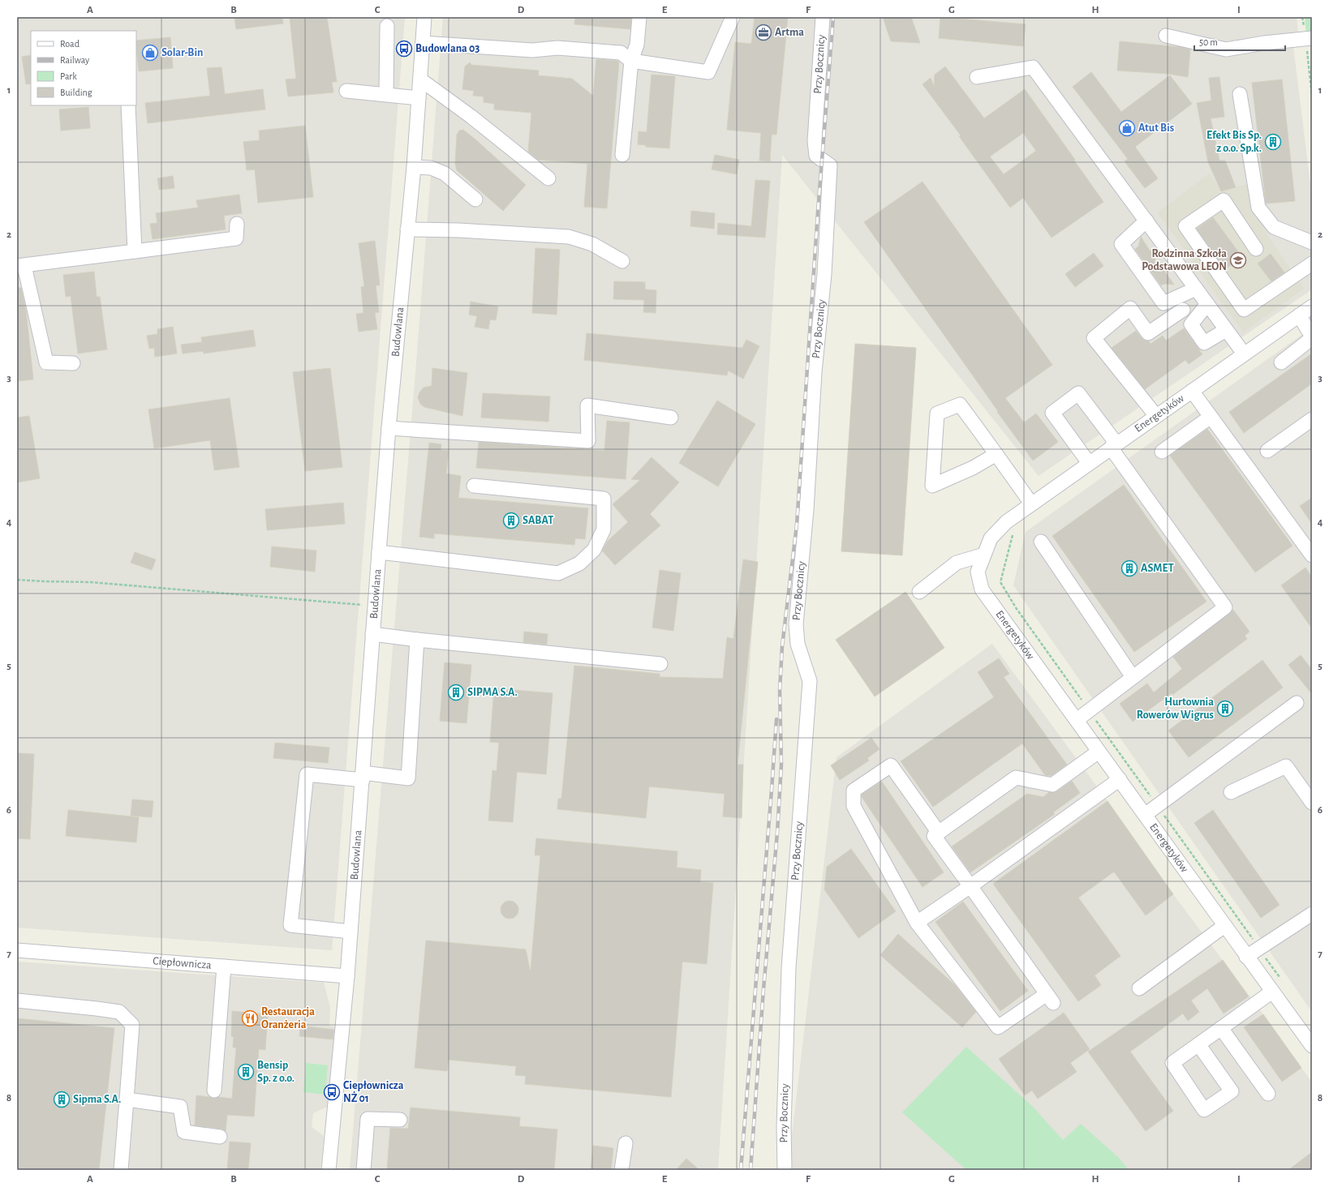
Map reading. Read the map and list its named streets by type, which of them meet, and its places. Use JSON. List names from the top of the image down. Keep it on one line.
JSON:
{"streets":{"street":["Przy Bocznicy","Budowlana","Energetyków","Ciepłownicza"]},"crossings":[["Budowlana","Ciepłownicza"]],"places":{"office":["Artma"],"bus stop":["Budowlana 03","Ciepłownicza NŻ 01"],"shop":["Solar-Bin","Atut Bis"],"building":["Efekt Bis Sp. z o.o. Sp.k.","SABAT","ASMET","SIPMA S.A.","Hurtownia Rowerów Wigrus","Bensip Sp. z o.o.","Sipma S.A."],"school or university":["Rodzinna Szkoła Podstawowa LEON"],"restaurant":["Restauracja Oranżeria"]},"legend":["Road","Railway","Park","Building"],"scale_bar":"50 m","grid":{"columns":["A","B","C","D","E","F","G","H","I"],"rows":["1","2","3","4","5","6","7","8"]}}
